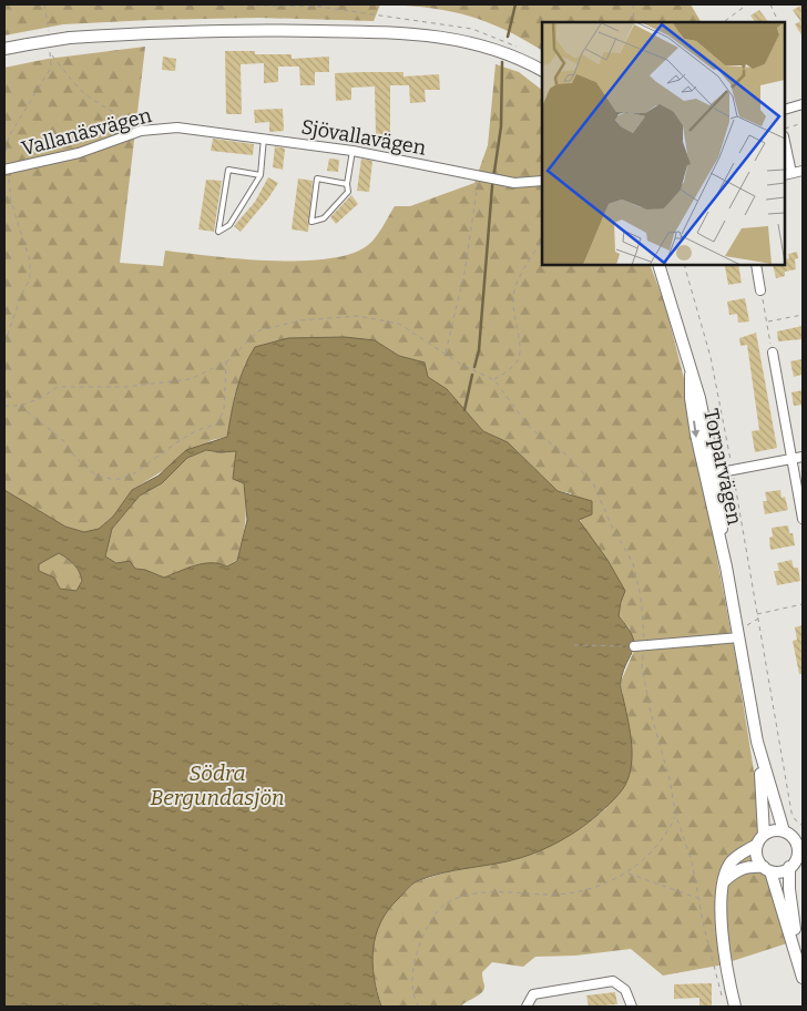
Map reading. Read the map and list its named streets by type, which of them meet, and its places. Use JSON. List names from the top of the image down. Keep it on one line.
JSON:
{"streets":{"street":["Vallanäsvägen","Sjövallavägen","Torparvägen"]},"crossings":[["Vallanäsvägen","Sjövallavägen"]],"water":["Södra Bergundasjön"]}
